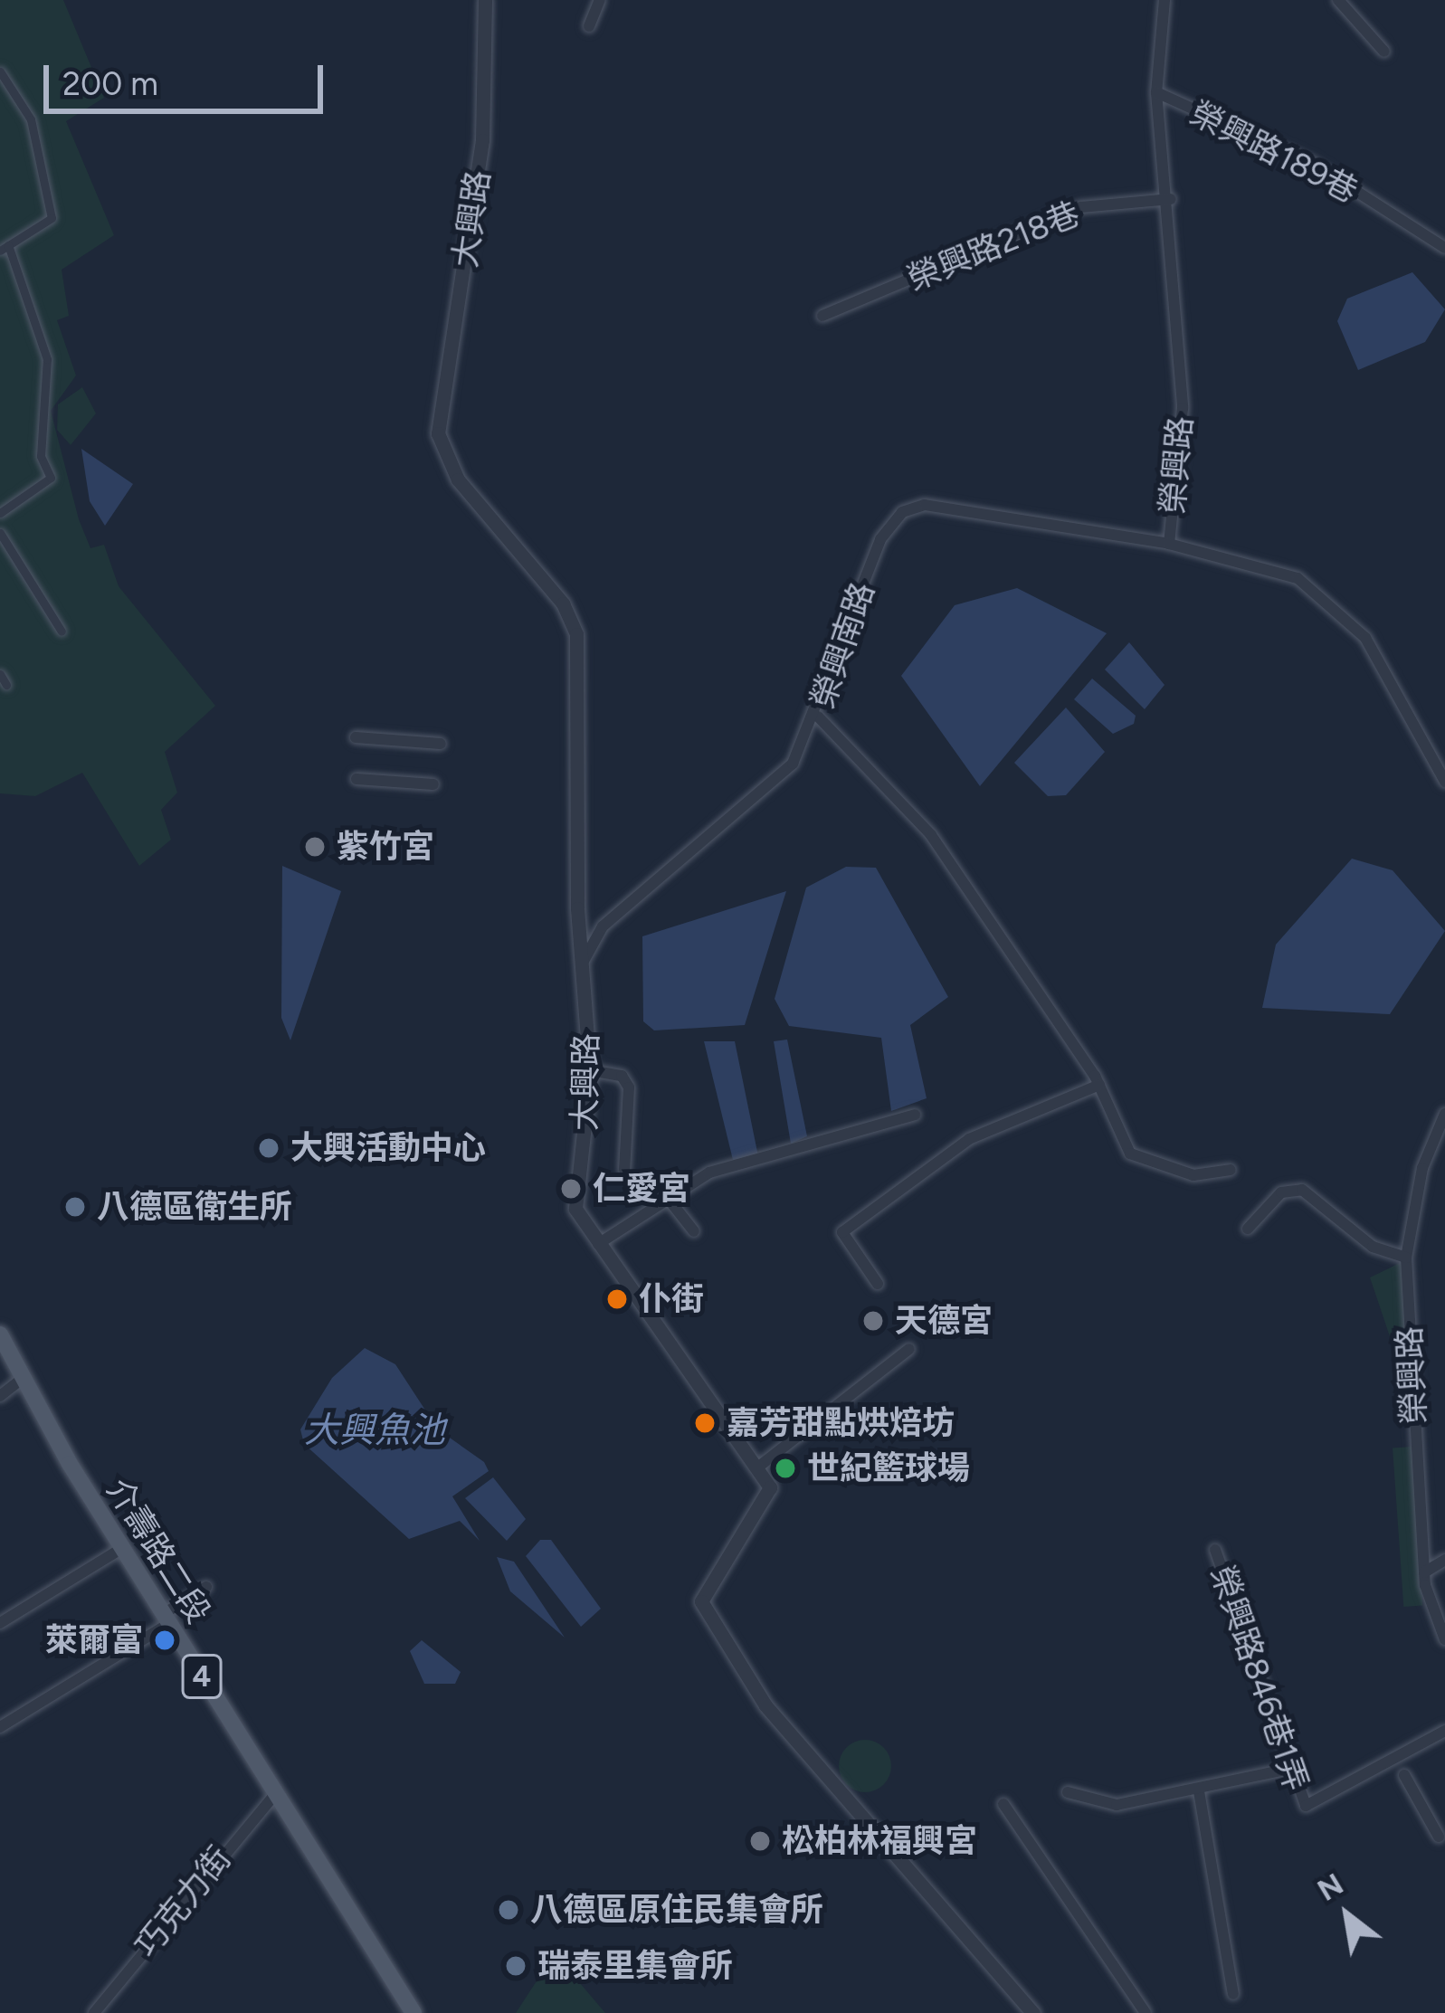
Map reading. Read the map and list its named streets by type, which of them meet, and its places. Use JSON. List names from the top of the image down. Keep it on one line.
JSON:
{"streets":{"main road":["介壽路二段","4"],"street":["榮興路189巷","大興路","榮興路218巷","榮興路","榮興南路","榮興路846巷1弄","巧克力街"]},"crossings":[["榮興路189巷","榮興路"],["大興路","榮興南路"],["榮興路218巷","榮興路"],["榮興路","榮興南路"],["介壽路二段","巧克力街"]],"water":["大興魚池"],"places":["紫竹宮","大興活動中心","仁愛宮","八德區衛生所","仆街","天德宮","嘉芳甜點烘焙坊","世紀籃球場","萊爾富","松柏林福興宮","八德區原住民集會所","瑞泰里集會所"],"scale_bar":"200 m","north":"top left"}
